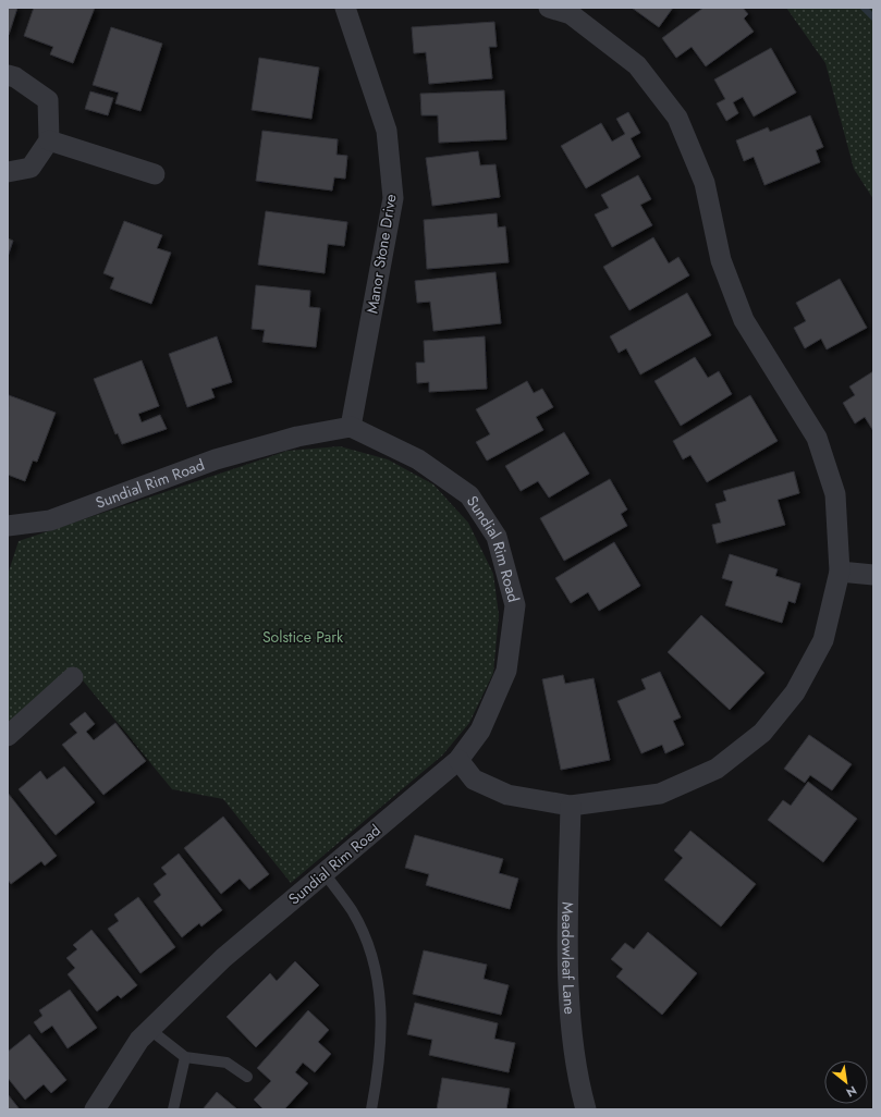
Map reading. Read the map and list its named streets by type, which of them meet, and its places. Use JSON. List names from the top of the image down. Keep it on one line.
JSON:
{"streets":{"street":["Manor Stone Drive","Sundial Rim Road","Meadowleaf Lane"]},"crossings":[["Manor Stone Drive","Sundial Rim Road"]],"parks":["Solstice Park"],"north":"bottom right"}
